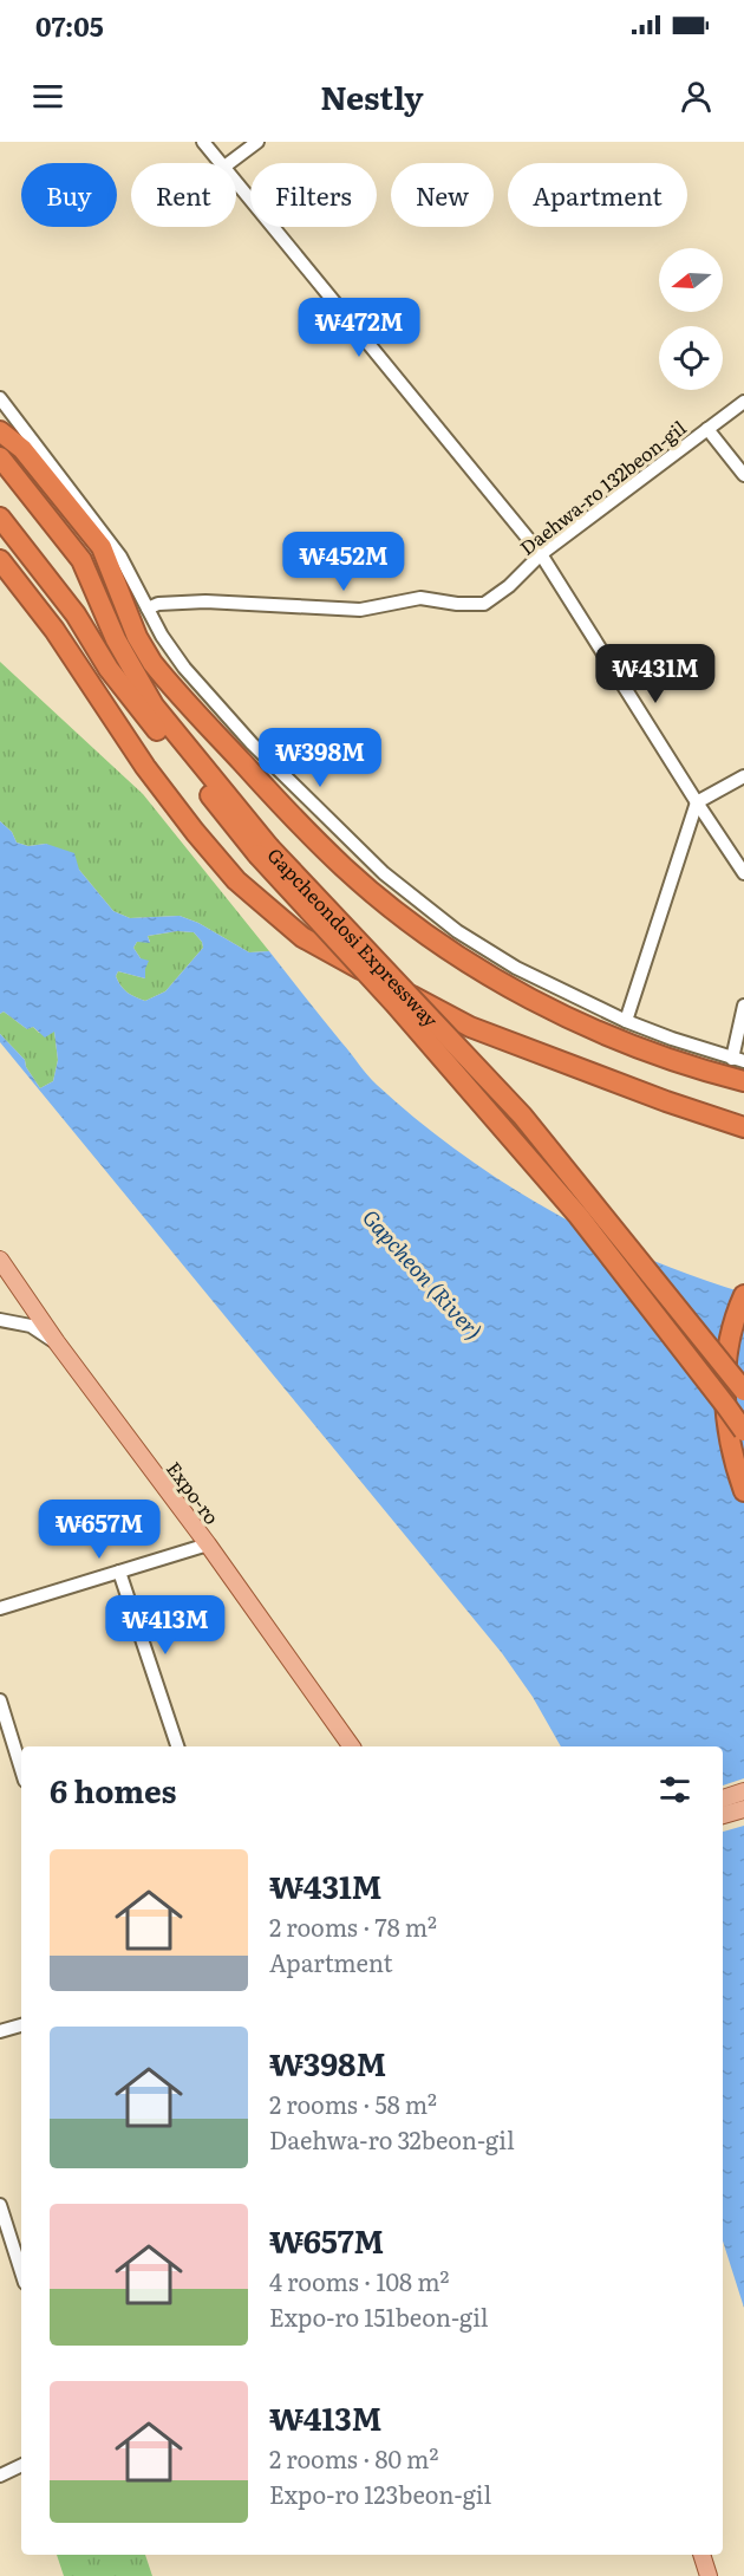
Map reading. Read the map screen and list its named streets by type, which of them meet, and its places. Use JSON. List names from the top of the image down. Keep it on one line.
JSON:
{"streets":{"highway":["Gapcheondosi Expressway"],"main road":["Expo-ro"],"street":["Daehwa-ro 132beon-gil"]},"water":["Gapcheon (River)"],"north":"left","page":{"status":"07:05","header":"Nestly","chip":["Buy","Rent","Filters","New","Apartment"],"price":["₩472M","₩452M","₩431M","₩398M","₩657M","₩413M"],"heading":"6 homes","list":[{"name":"₩431M","note":"2 rooms · 78 m² · Apartment"},{"name":"₩398M","note":"2 rooms · 58 m² · Daehwa-ro 32beon-gil"},{"name":"₩657M","note":"4 rooms · 108 m² · Expo-ro 151beon-gil"},{"name":"₩413M","note":"2 rooms · 80 m² · Expo-ro 123beon-gil"}]}}
